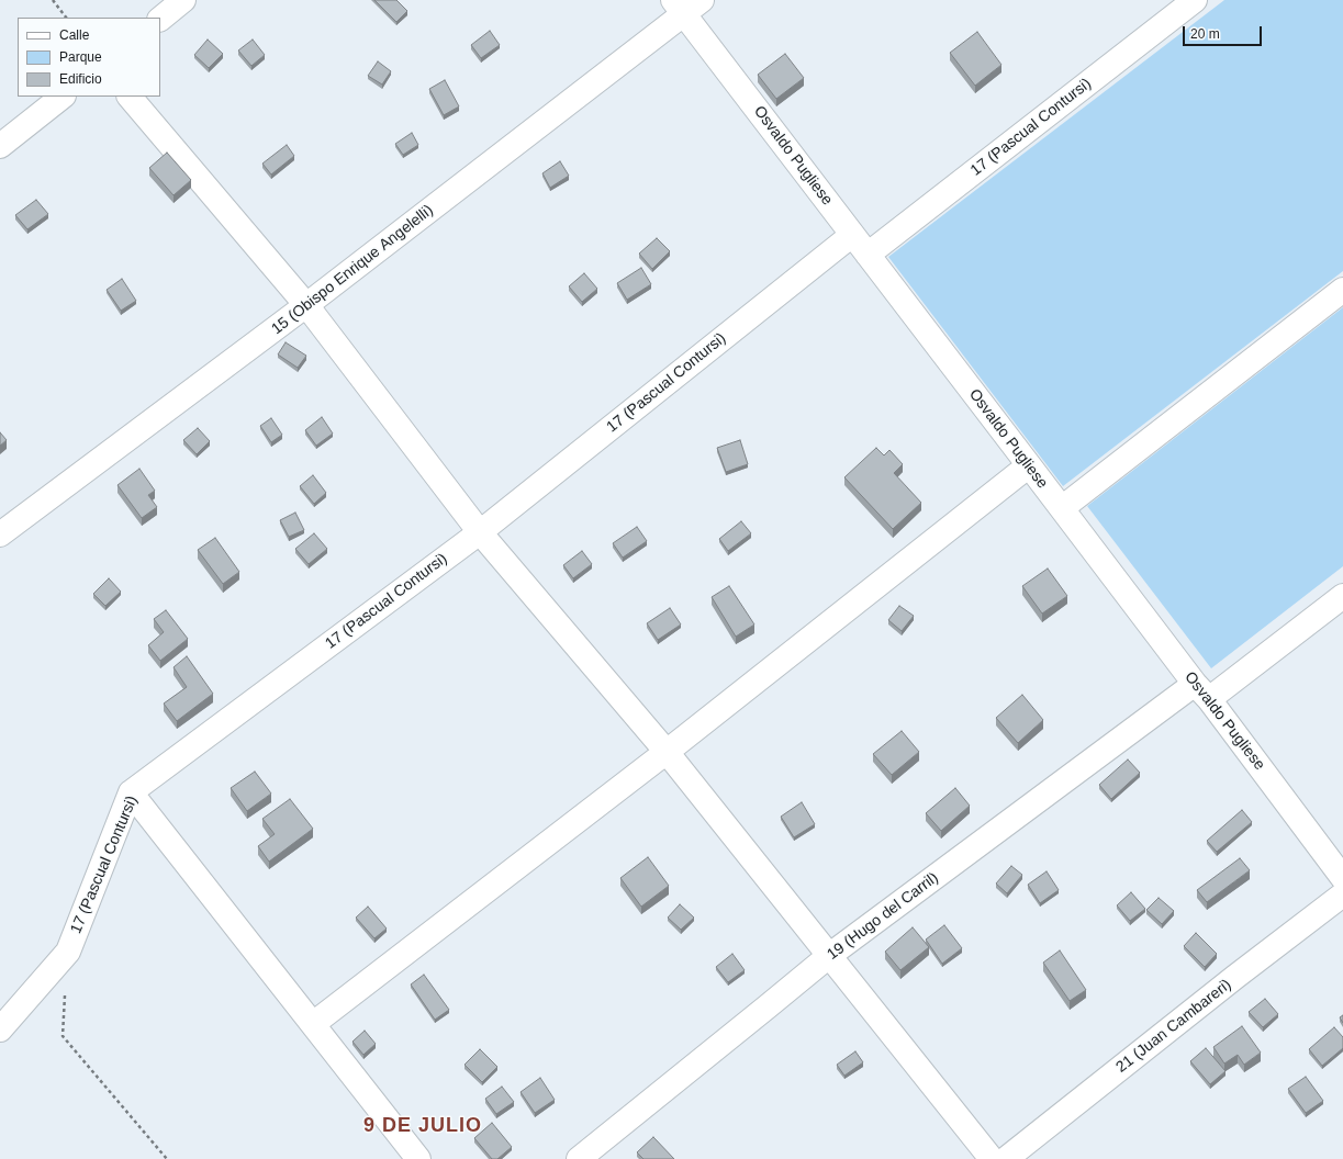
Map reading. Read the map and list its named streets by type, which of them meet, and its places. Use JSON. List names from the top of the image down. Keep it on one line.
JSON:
{"streets":{"street":["17 (Pascual Contursi)","Osvaldo Pugliese","15 (Obispo Enrique Angelelli)","19 (Hugo del Carril)","21 (Juan Cambareri)"]},"crossings":[["17 (Pascual Contursi)","Osvaldo Pugliese"],["Osvaldo Pugliese","15 (Obispo Enrique Angelelli)"],["Osvaldo Pugliese","19 (Hugo del Carril)"]],"districts":["9 DE JULIO"],"legend":["Calle","Parque","Edificio"],"scale_bar":"20 m"}
